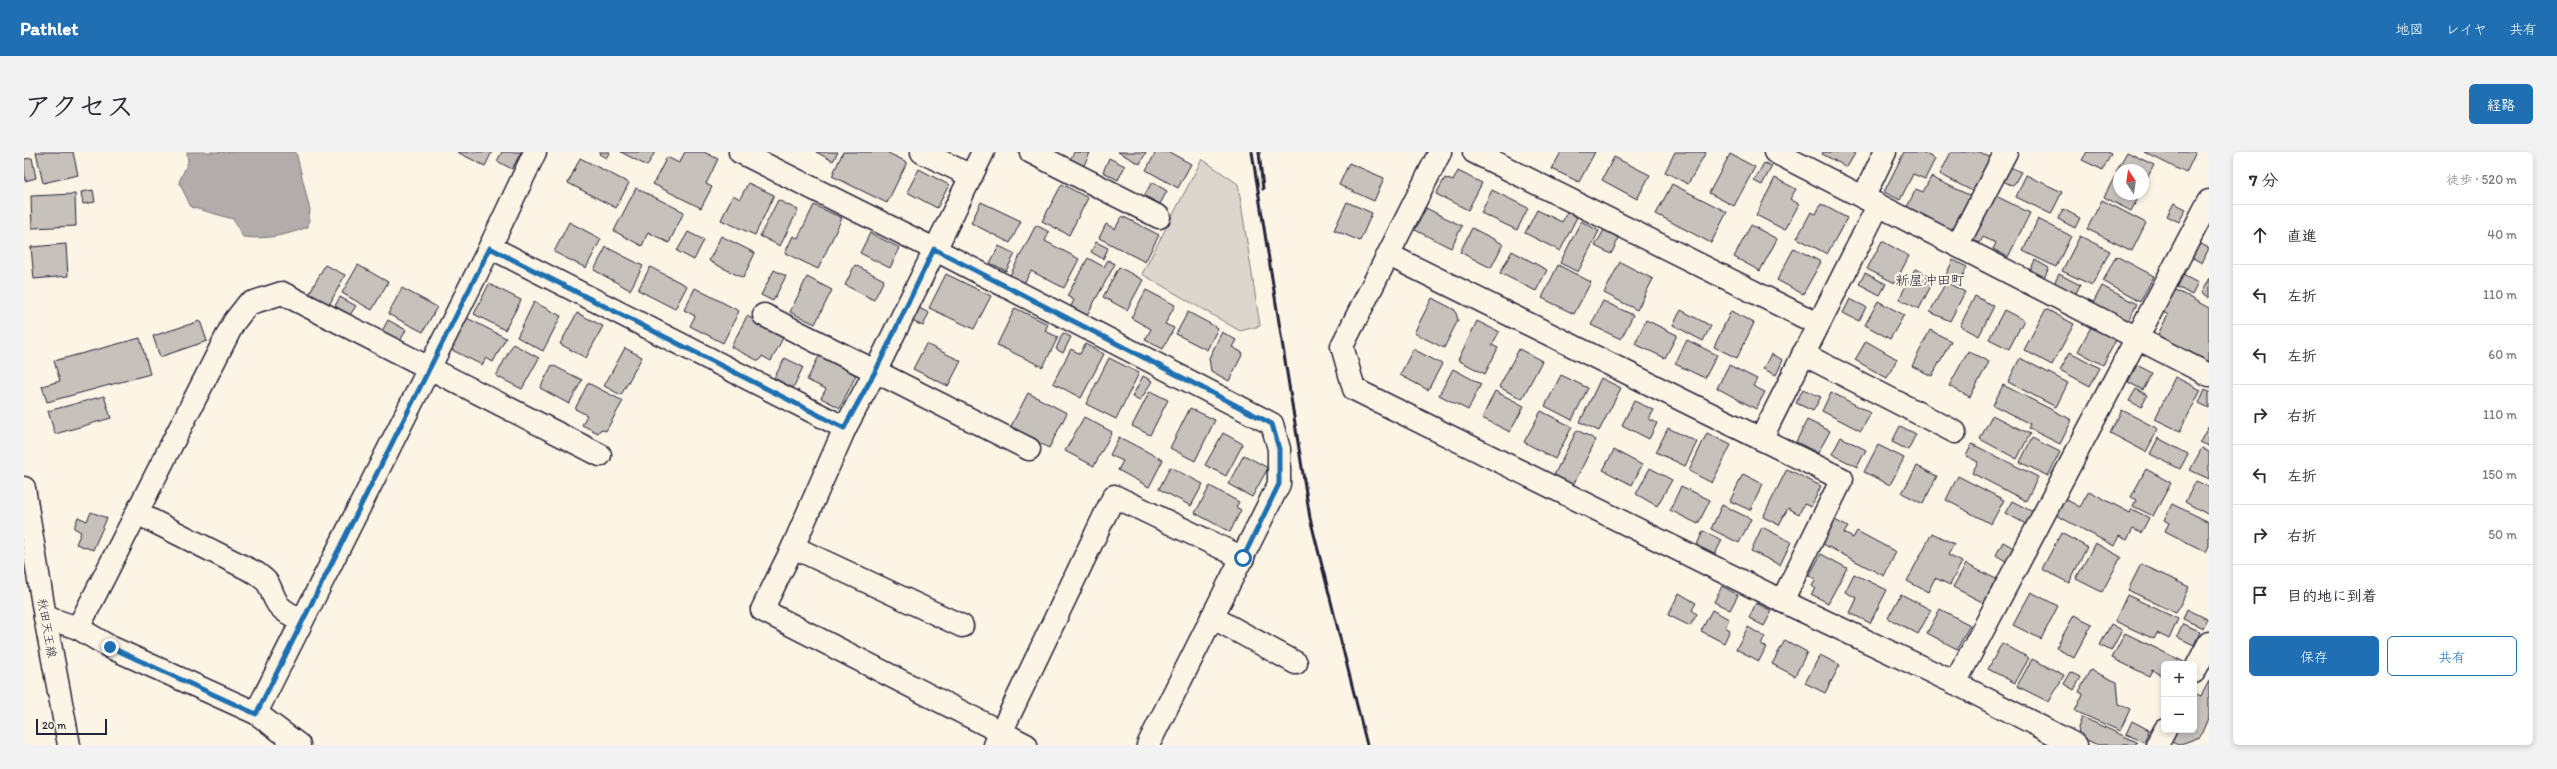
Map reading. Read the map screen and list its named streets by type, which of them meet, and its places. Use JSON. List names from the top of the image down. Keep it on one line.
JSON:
{"streets":{"street":["秋田天王線"]},"districts":["新屋沖田町"],"scale_bar":"20 m","north":"top","page":{"header":"Pathlet","nav":["地図","レイヤ","共有"],"title":"アクセス","buttons":["経路",["保存","共有"]],"heading":["7 分","徒歩 · 520 m"],"list":[["直進","40 m"],["左折","110 m"],["左折","60 m"],["右折","110 m"],["左折","150 m"],["右折","50 m"],"目的地に到着"],"map_buttons":["+","−"],"scale":"20 m"}}
